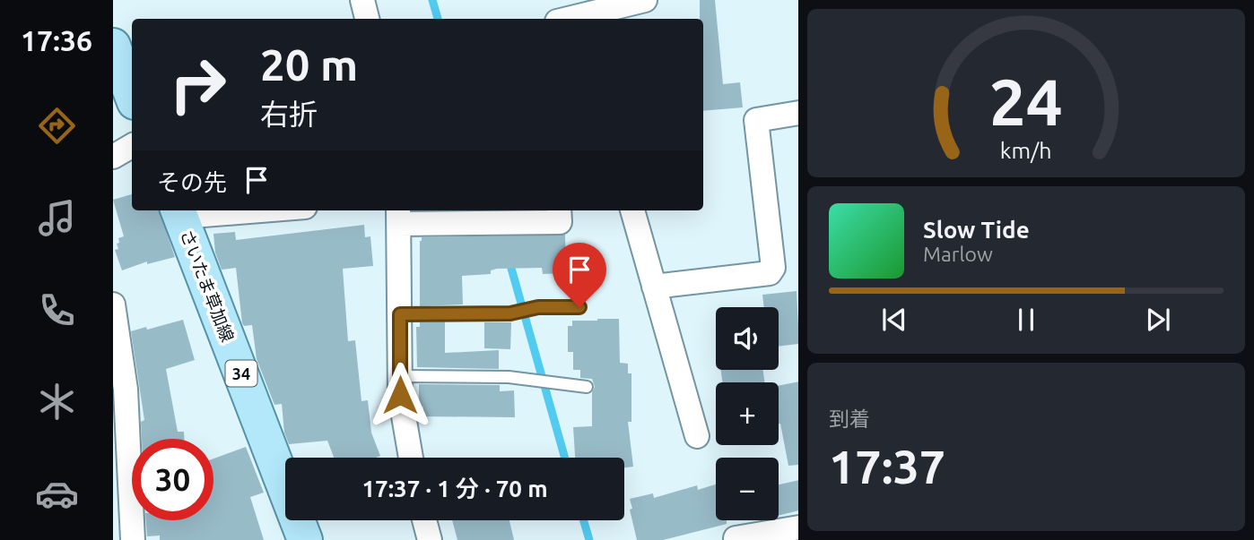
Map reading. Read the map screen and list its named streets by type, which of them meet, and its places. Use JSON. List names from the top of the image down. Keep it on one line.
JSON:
{"streets":{"main road":["さいたま草加線","34"]},"page":{"tabs":"17:36","turn":["20 m","右折"],"then":"その先","song":["Slow Tide","Marlow"],"map_buttons":["+","−"],"tile":["到着","17:37"],"limit":"30","trip":"17:37 · 1 分 · 70 m","gauge":["24","km/h"]}}
